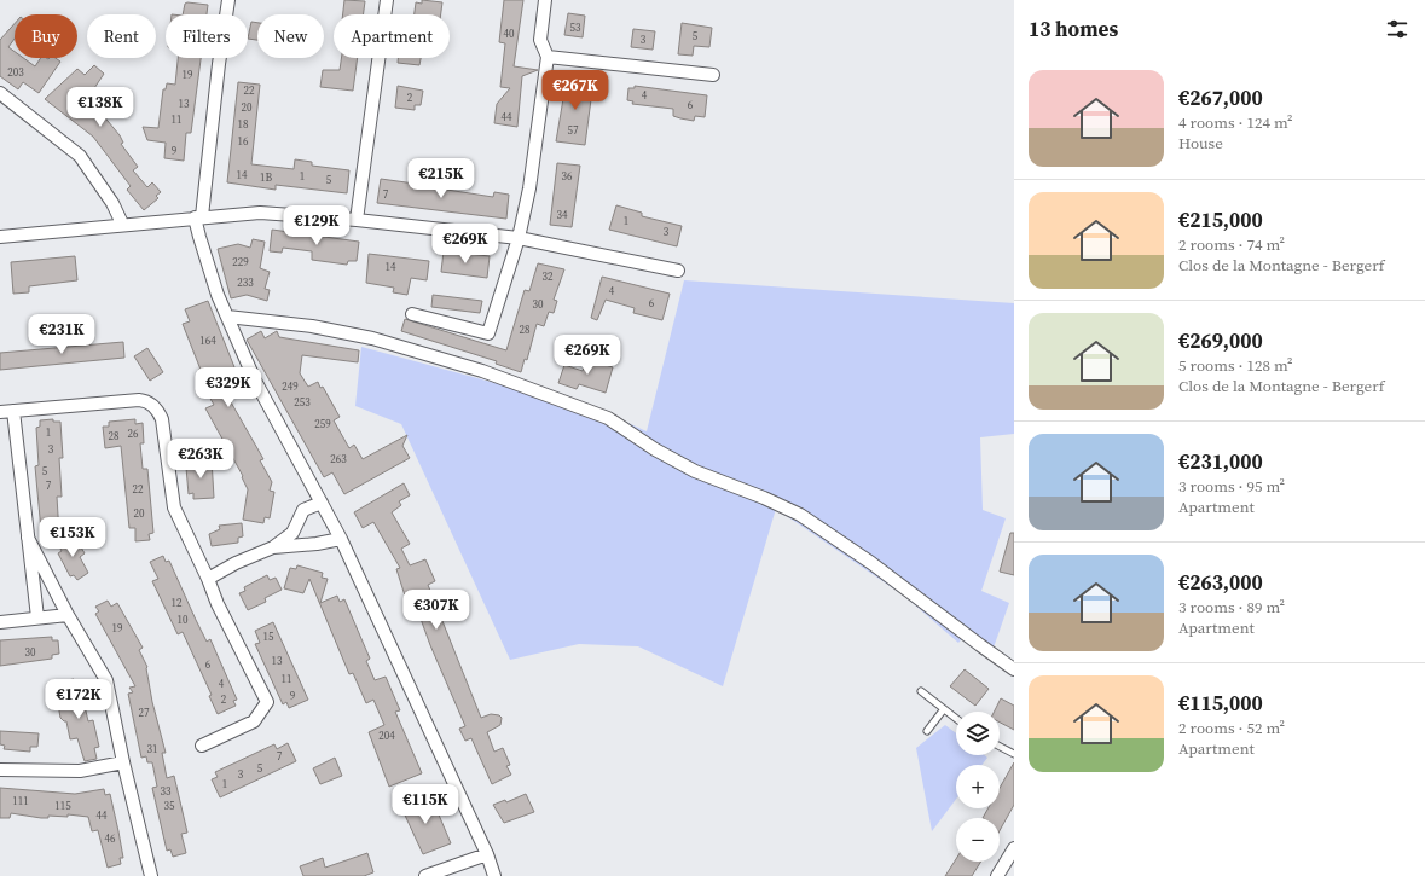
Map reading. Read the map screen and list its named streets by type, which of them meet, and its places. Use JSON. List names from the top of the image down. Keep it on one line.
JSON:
{"house_numbers":["53","40","5","3","203","19","22","4","2","13","6","20","44","11","18","57","16","9","14","1","36","1B","5","7","34","1","3","229","14","32","233","4","6","30","28","164","249","253","259","1","26","28","3","263","5","7","22","20","12","10","19","15","30","13","6","11","4","9","2","27","204","31","7","5","3","1","33","111","115","35","44","46"],"page":{"heading":"13 homes","chip":["Buy","Rent","Filters","New","Apartment"],"list":[{"name":"€267,000","note":"4 rooms · 124 m² · House"},{"name":"€215,000","note":"2 rooms · 74 m² · Clos de la Montagne - Bergerf"},{"name":"€269,000","note":"5 rooms · 128 m² · Clos de la Montagne - Bergerf"},{"name":"€231,000","note":"3 rooms · 95 m² · Apartment"},{"name":"€263,000","note":"3 rooms · 89 m² · Apartment"},{"name":"€115,000","note":"2 rooms · 52 m² · Apartment"}],"price":["€267K","€138K","€215K","€129K","€269K","€231K","€269K","€329K","€263K","€153K","€307K","€172K","€115K"],"map_buttons":["+","−"]}}
